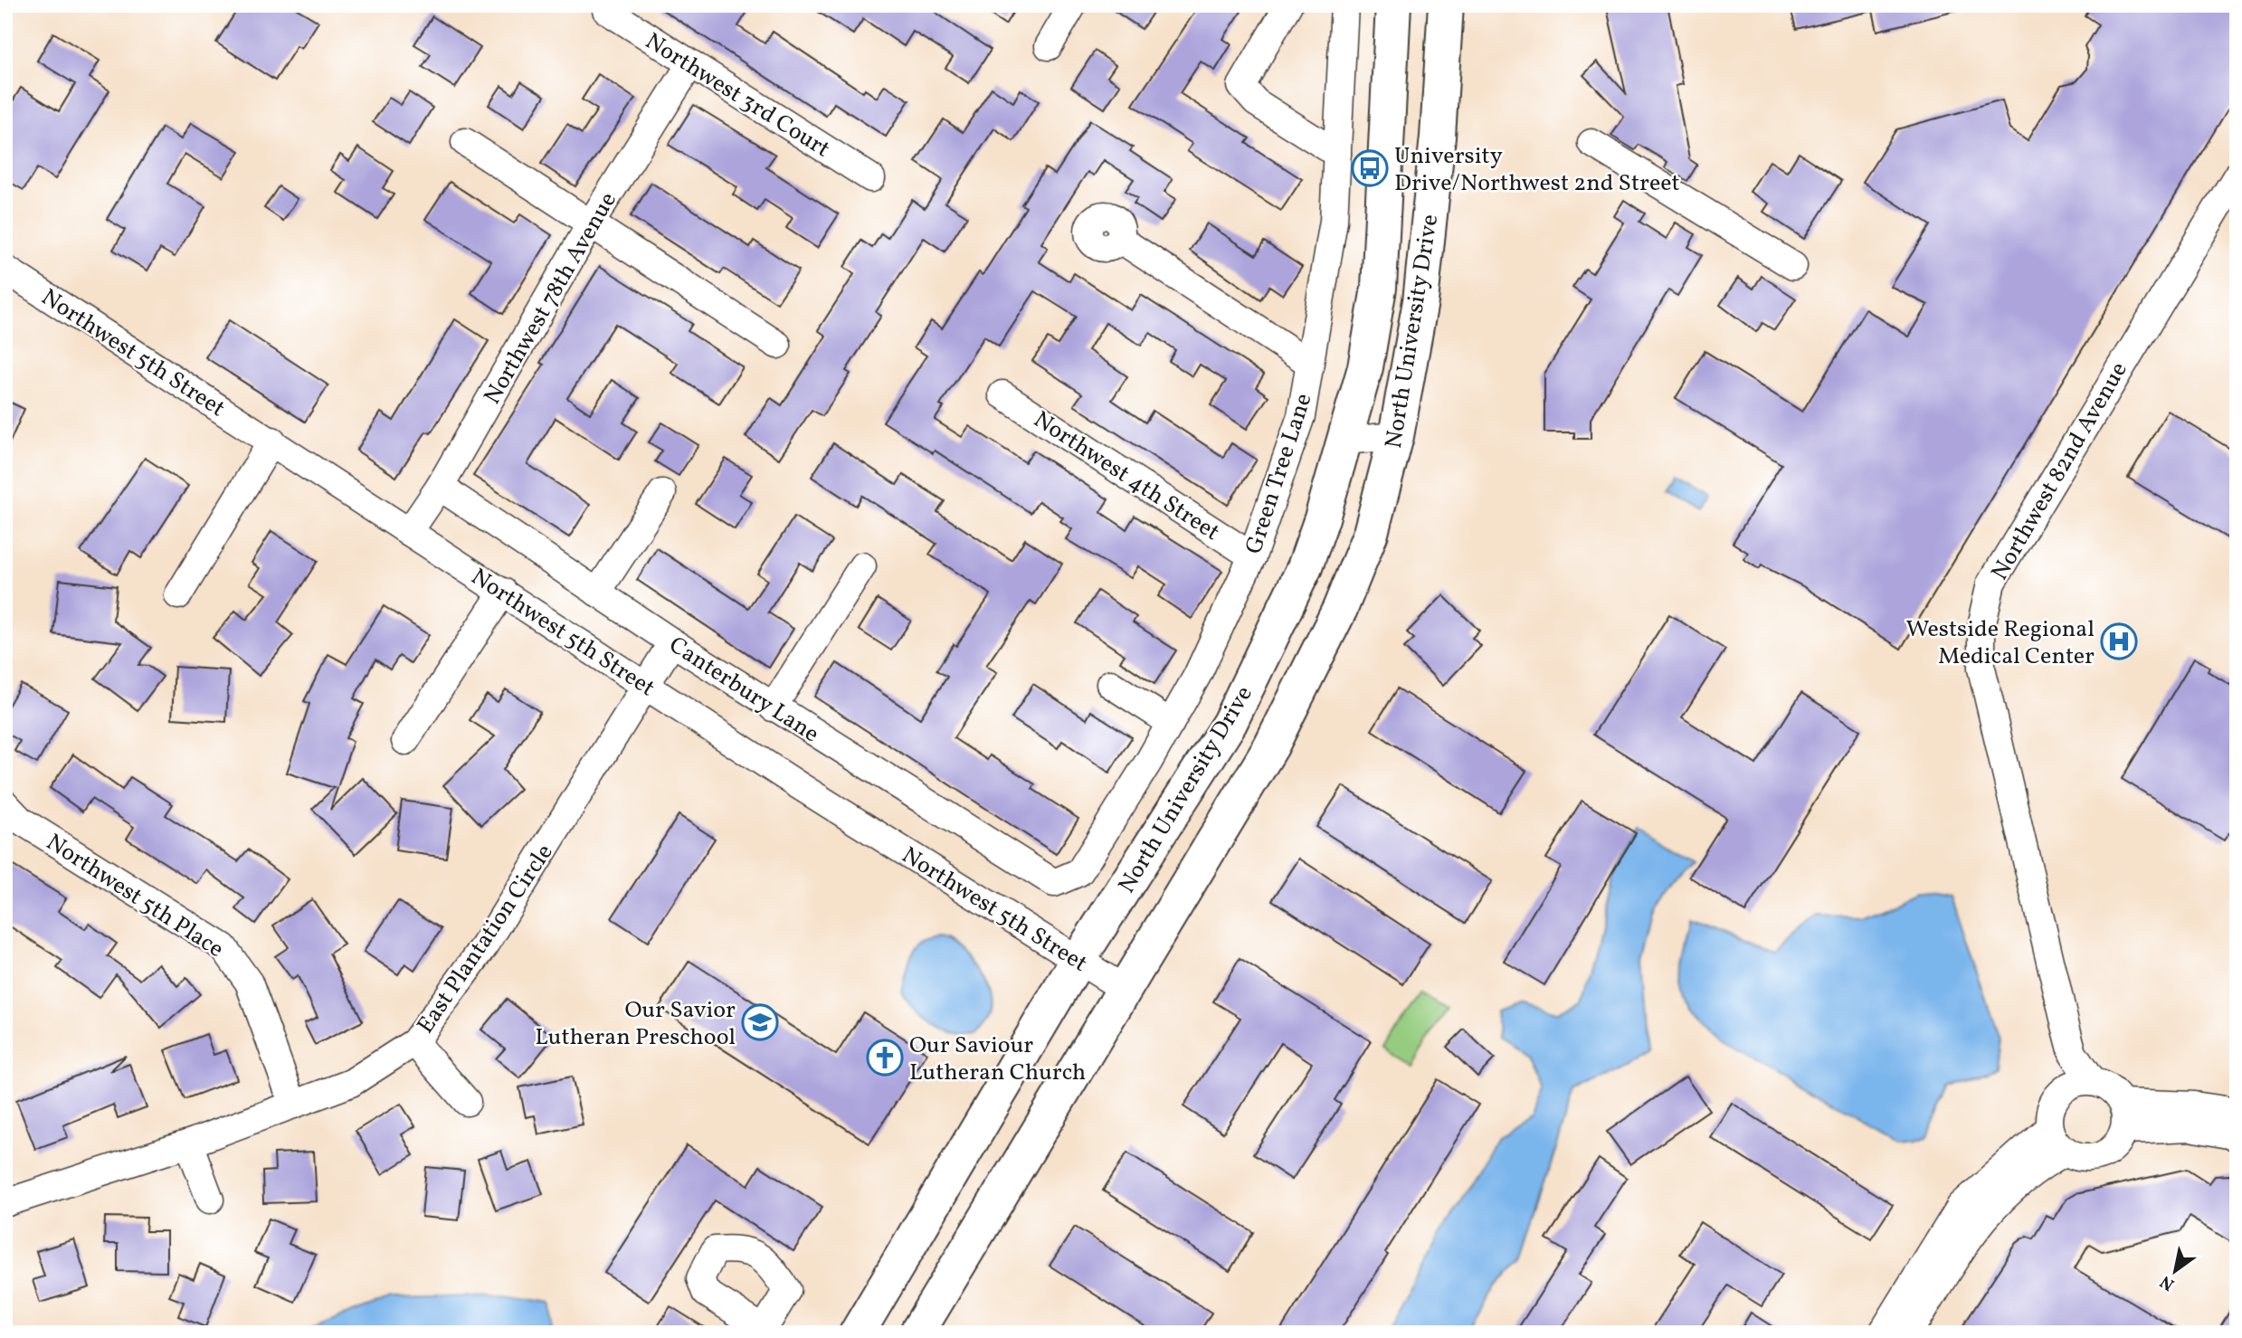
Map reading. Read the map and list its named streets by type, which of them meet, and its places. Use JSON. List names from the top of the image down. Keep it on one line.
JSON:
{"streets":{"main road":["North University Drive"],"street":["Northwest 3rd Court","Northwest 78th Avenue","Northwest 5th Street","Northwest 82nd Avenue","Green Tree Lane","Northwest 4th Street","Canterbury Lane","Northwest 5th Place","East Plantation Circle"]},"crossings":[["Northwest 3rd Court","Northwest 78th Avenue"],["Northwest 78th Avenue","Northwest 5th Street"],["Northwest 78th Avenue","Canterbury Lane"],["North University Drive","Northwest 5th Street"],["Northwest 5th Street","East Plantation Circle"],["Green Tree Lane","Northwest 4th Street"],["Green Tree Lane","Canterbury Lane"],["Canterbury Lane","East Plantation Circle"],["Northwest 5th Place","East Plantation Circle"]],"places":{"bus stop":["University Drive/Northwest 2nd Street"],"hospital":["Westside Regional Medical Center"],"school or university":["Our Savior Lutheran Preschool"],"church":["Our Saviour Lutheran Church"]},"north":"bottom left"}
